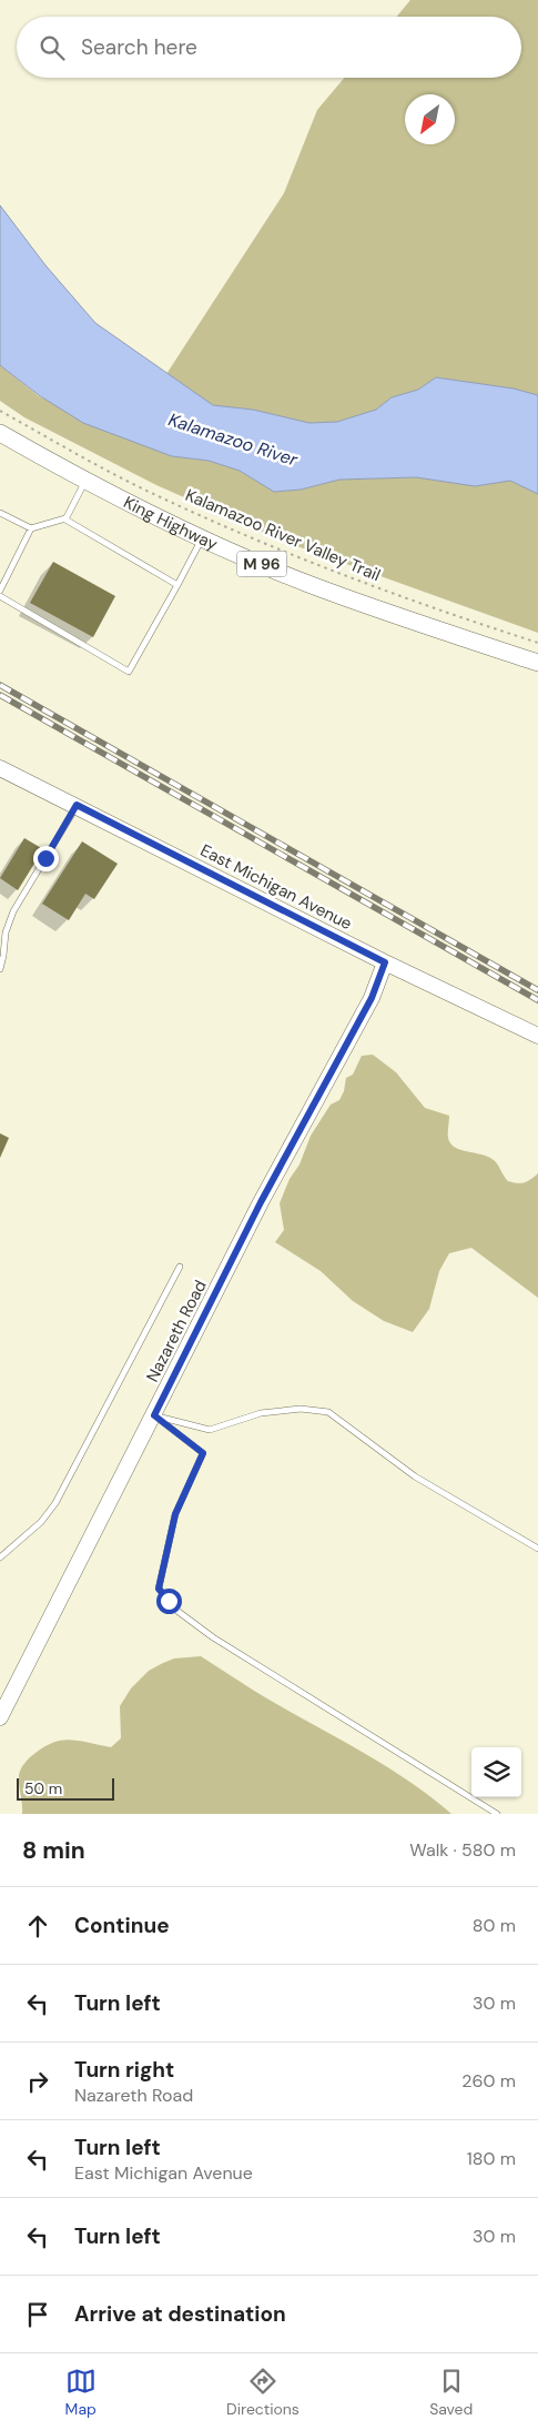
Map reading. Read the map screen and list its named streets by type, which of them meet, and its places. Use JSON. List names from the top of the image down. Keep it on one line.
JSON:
{"streets":{"main road":["King Highway","M 96"],"street":["East Michigan Avenue","Nazareth Road"],"path":["Kalamazoo River Valley Trail"]},"crossings":[["East Michigan Avenue","Nazareth Road"]],"water":["Kalamazoo River"],"scale_bar":"50 m","north":"bottom left","page":{"search":"Search here","scale":"50 m","heading":["8 min","Walk · 580 m"],"list":[["Continue","80 m"],["Turn left","30 m"],["Turn right","Nazareth Road","260 m"],["Turn left","East Michigan Avenue","180 m"],["Turn left","30 m"],"Arrive at destination"],"nav":["Map","Directions","Saved"]}}
